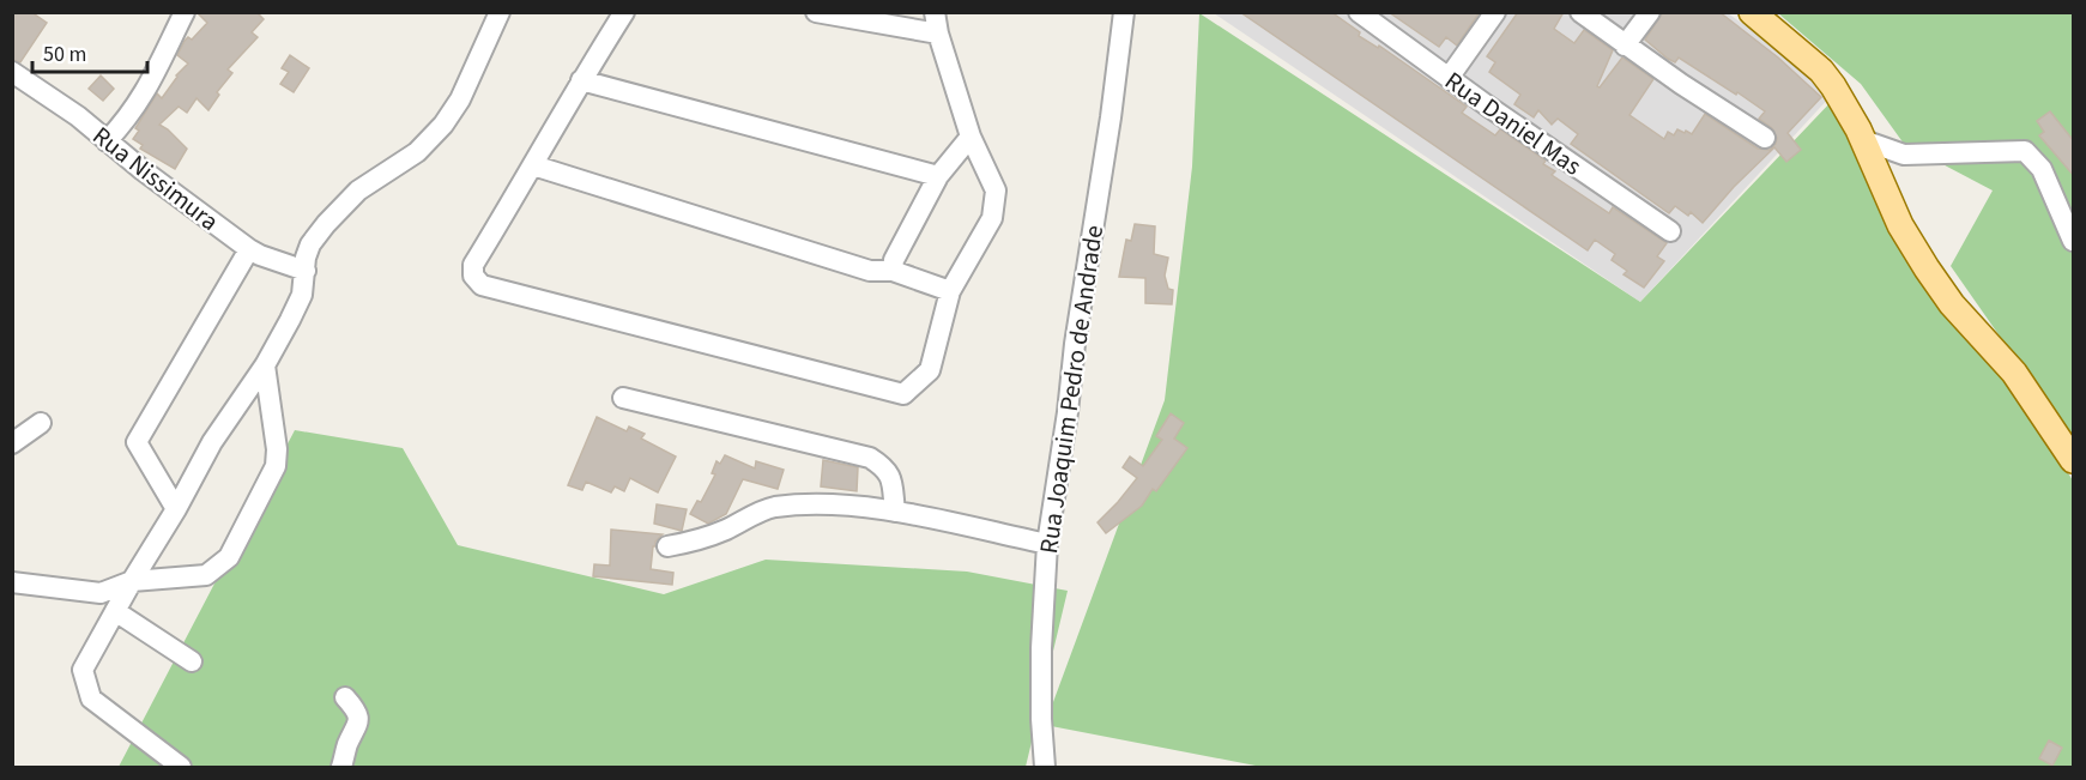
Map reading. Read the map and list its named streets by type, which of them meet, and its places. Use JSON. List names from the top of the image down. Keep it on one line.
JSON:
{"streets":{"street":["Rua Daniel Mas","Rua Nissimura","Rua Joaquim Pedro de Andrade"]},"scale_bar":"50 m"}
